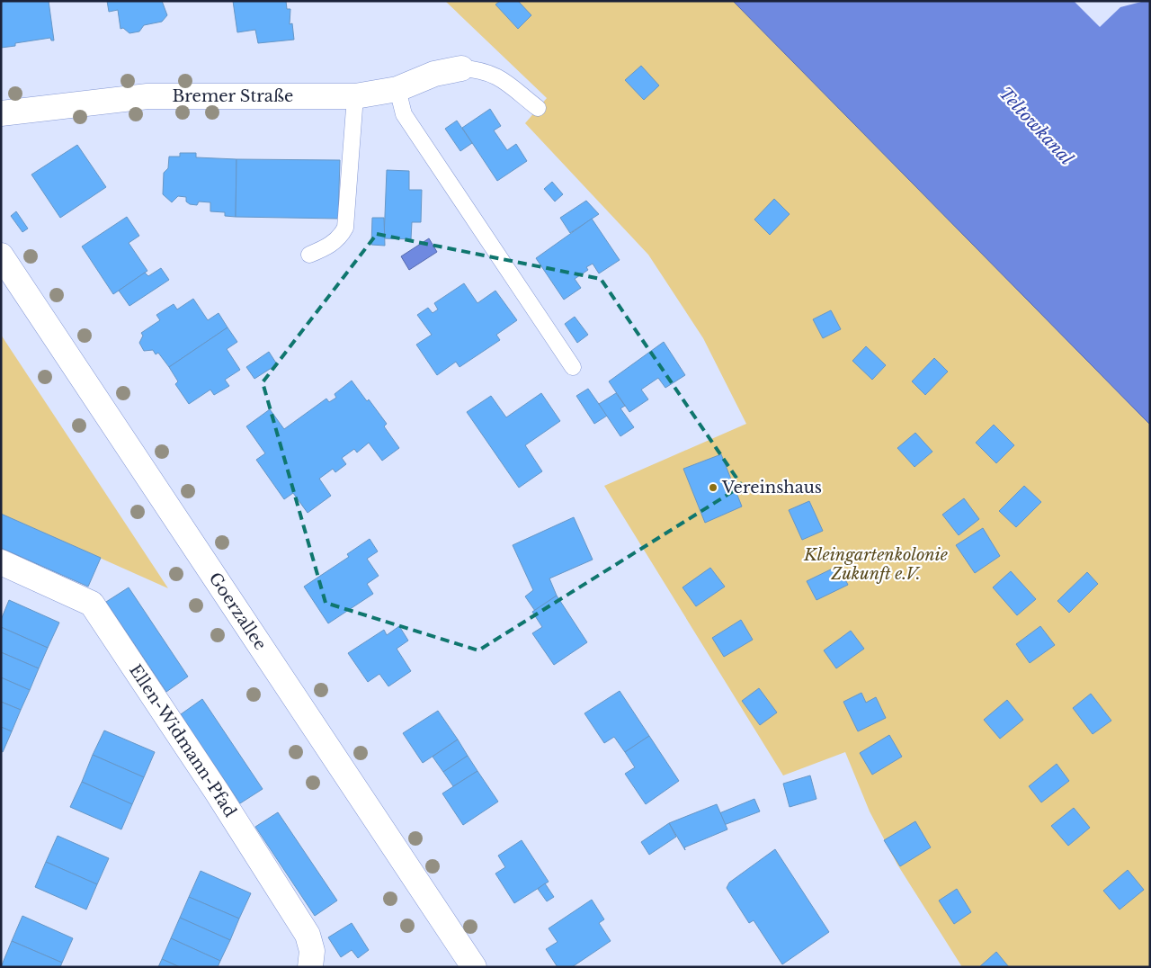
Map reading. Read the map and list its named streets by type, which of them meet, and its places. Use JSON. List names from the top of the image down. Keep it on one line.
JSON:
{"streets":{"street":["Bremer Straße","Goerzallee","Ellen-Widmann-Pfad"]},"water":["Teltowkanal"],"parks":["Kleingartenkolonie Zukunft e.V."],"places":["Vereinshaus"]}
